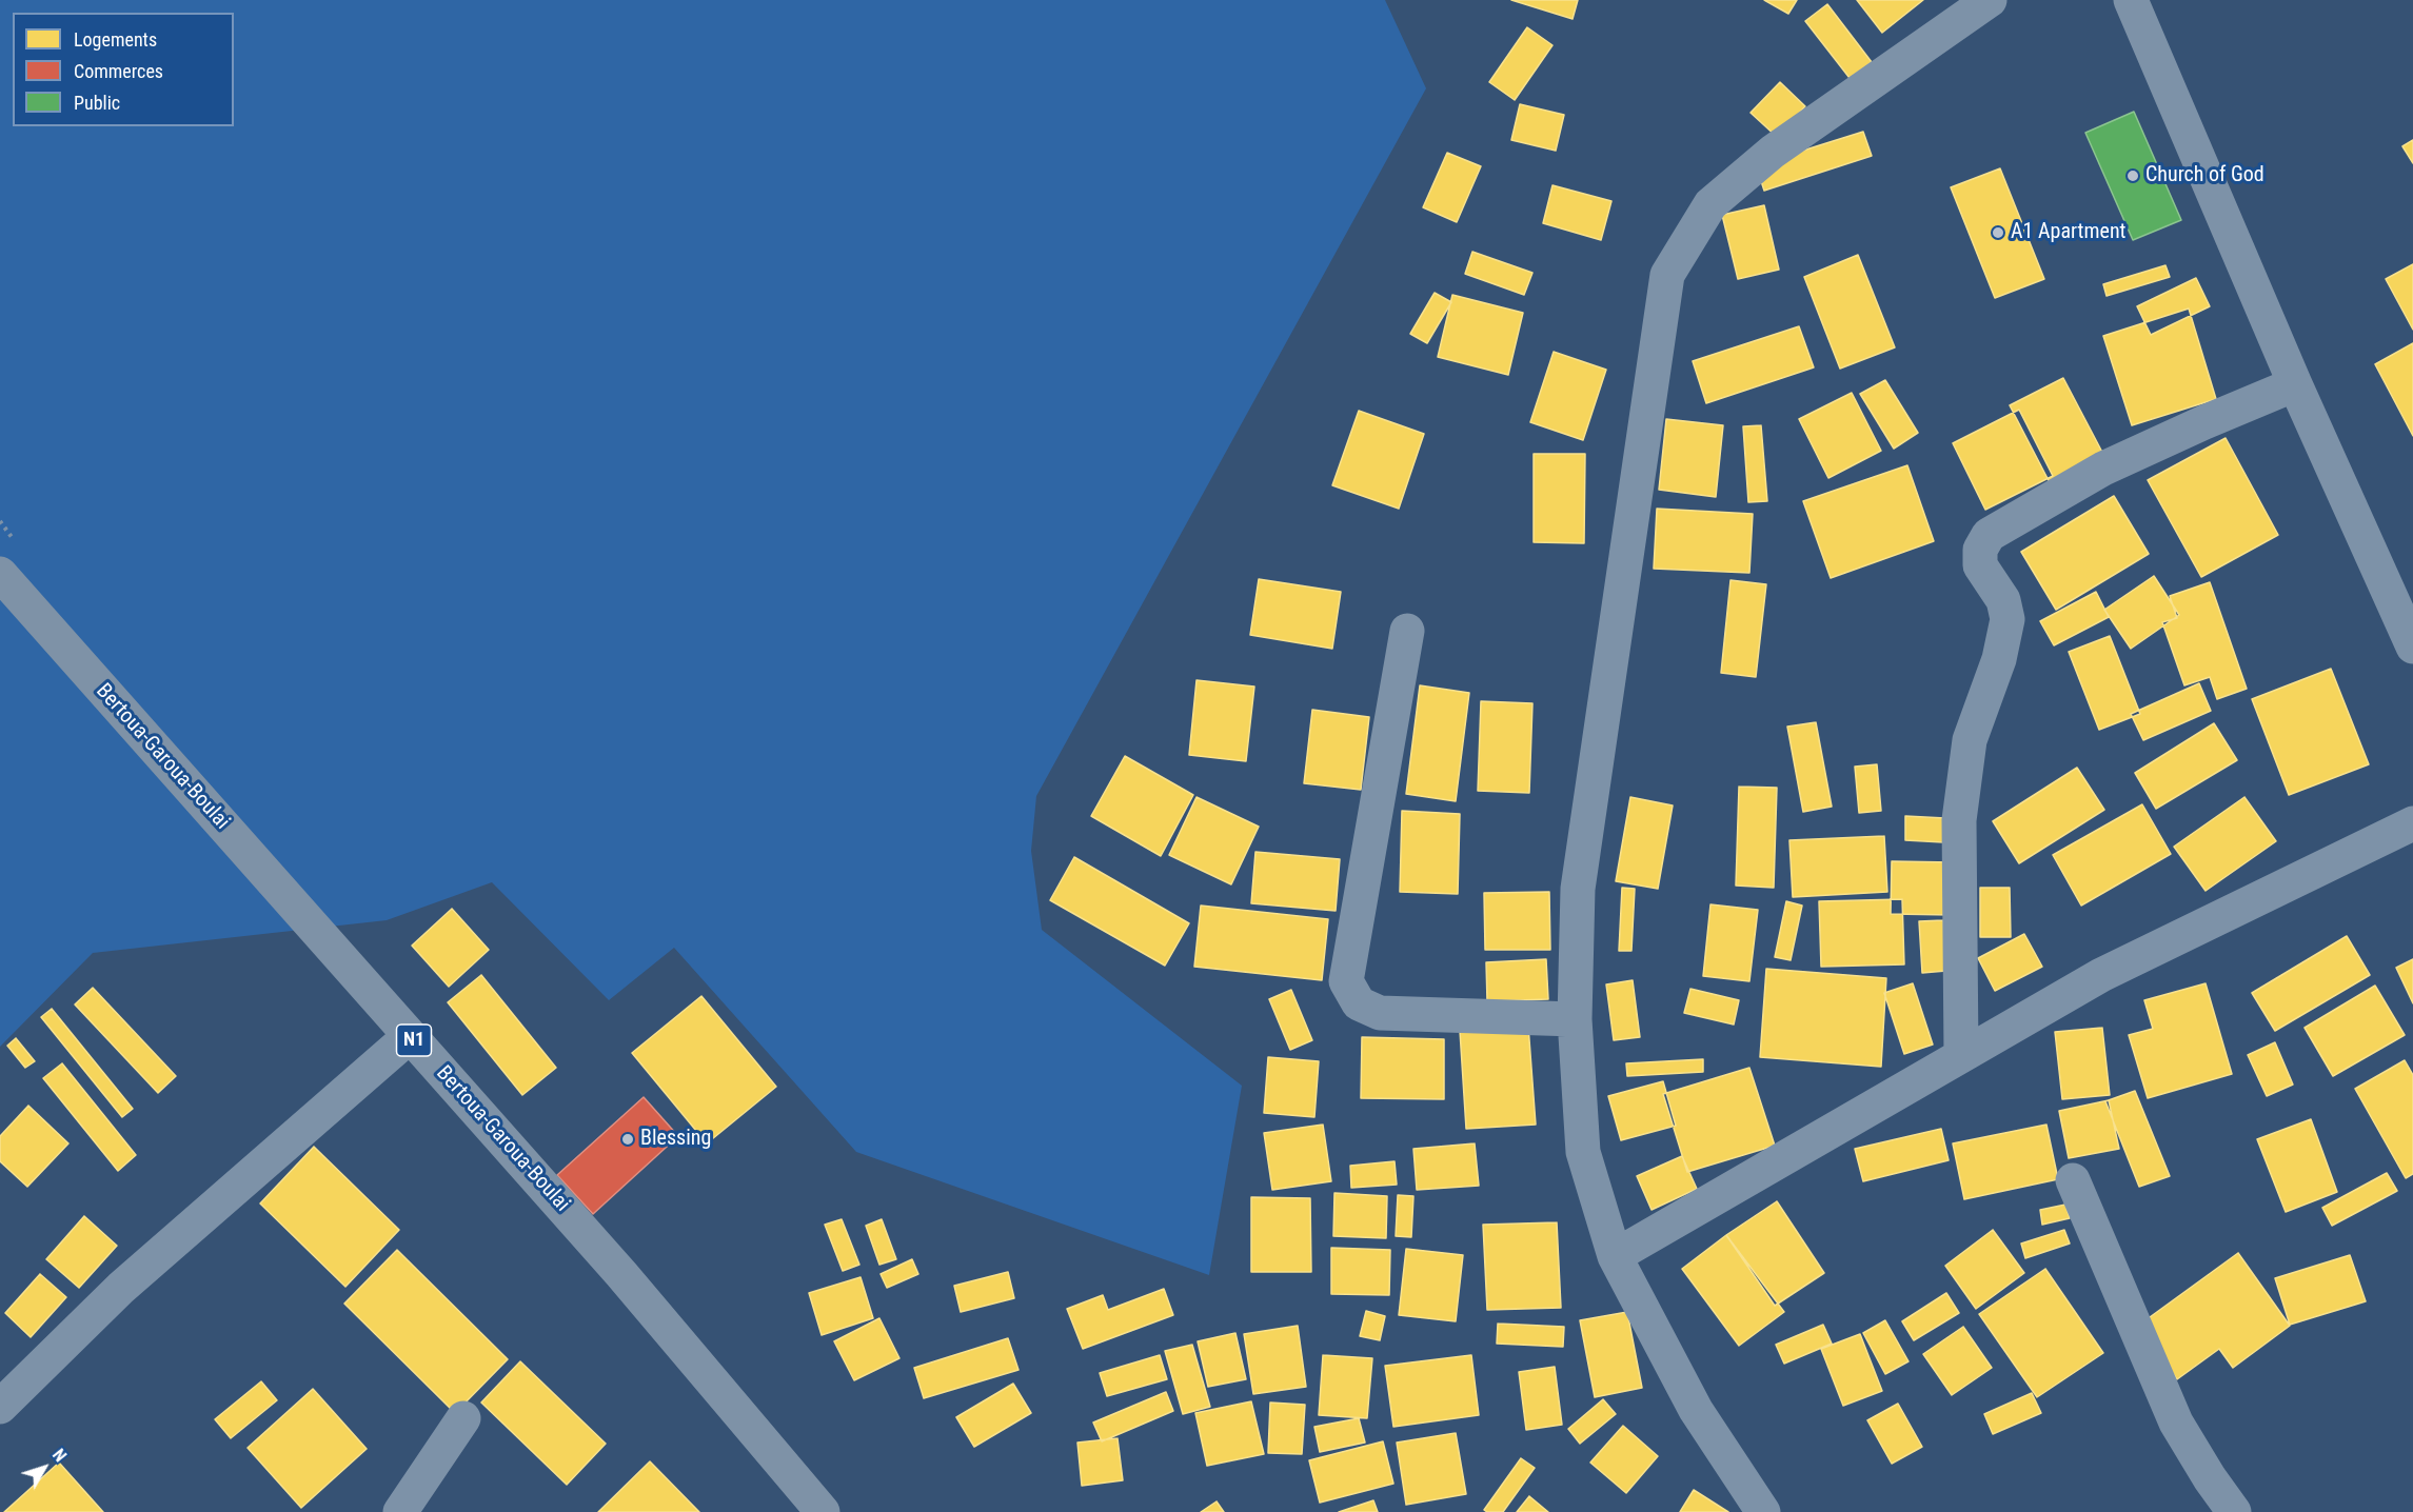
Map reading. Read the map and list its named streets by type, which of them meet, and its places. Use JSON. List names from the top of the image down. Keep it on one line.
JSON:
{"streets":{"highway":["Bertoua-Garoua-Boulai","N1"]},"places":["Church of God","A1 Apartment","Blessing"],"legend":["Logements","Commerces","Public"],"north":"top right"}
